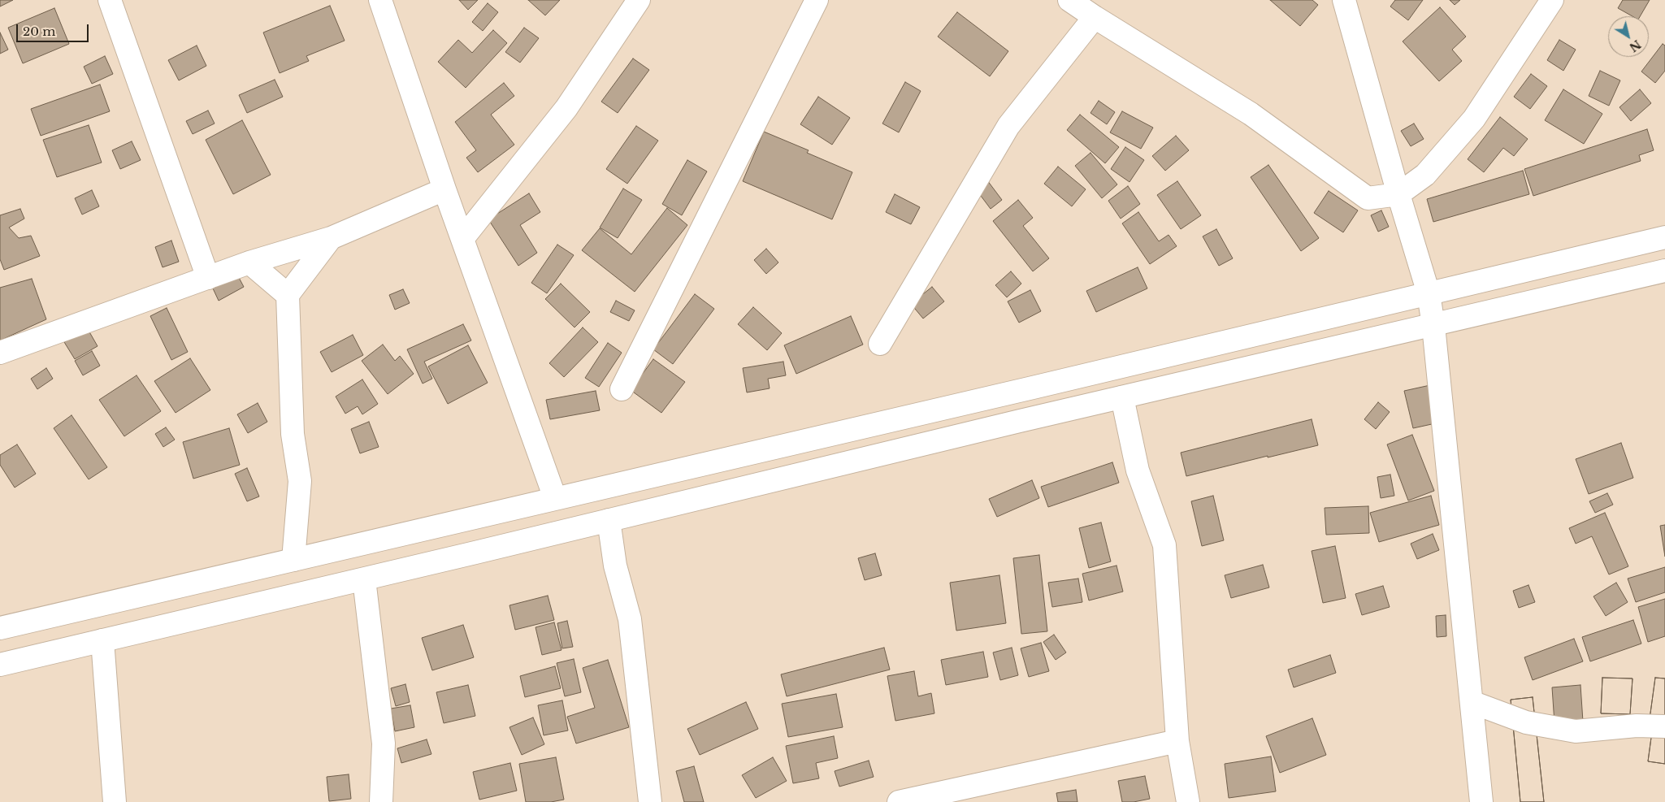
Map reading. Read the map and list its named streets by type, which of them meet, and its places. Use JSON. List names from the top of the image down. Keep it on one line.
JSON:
{"scale_bar":"20 m","north":"bottom right"}
